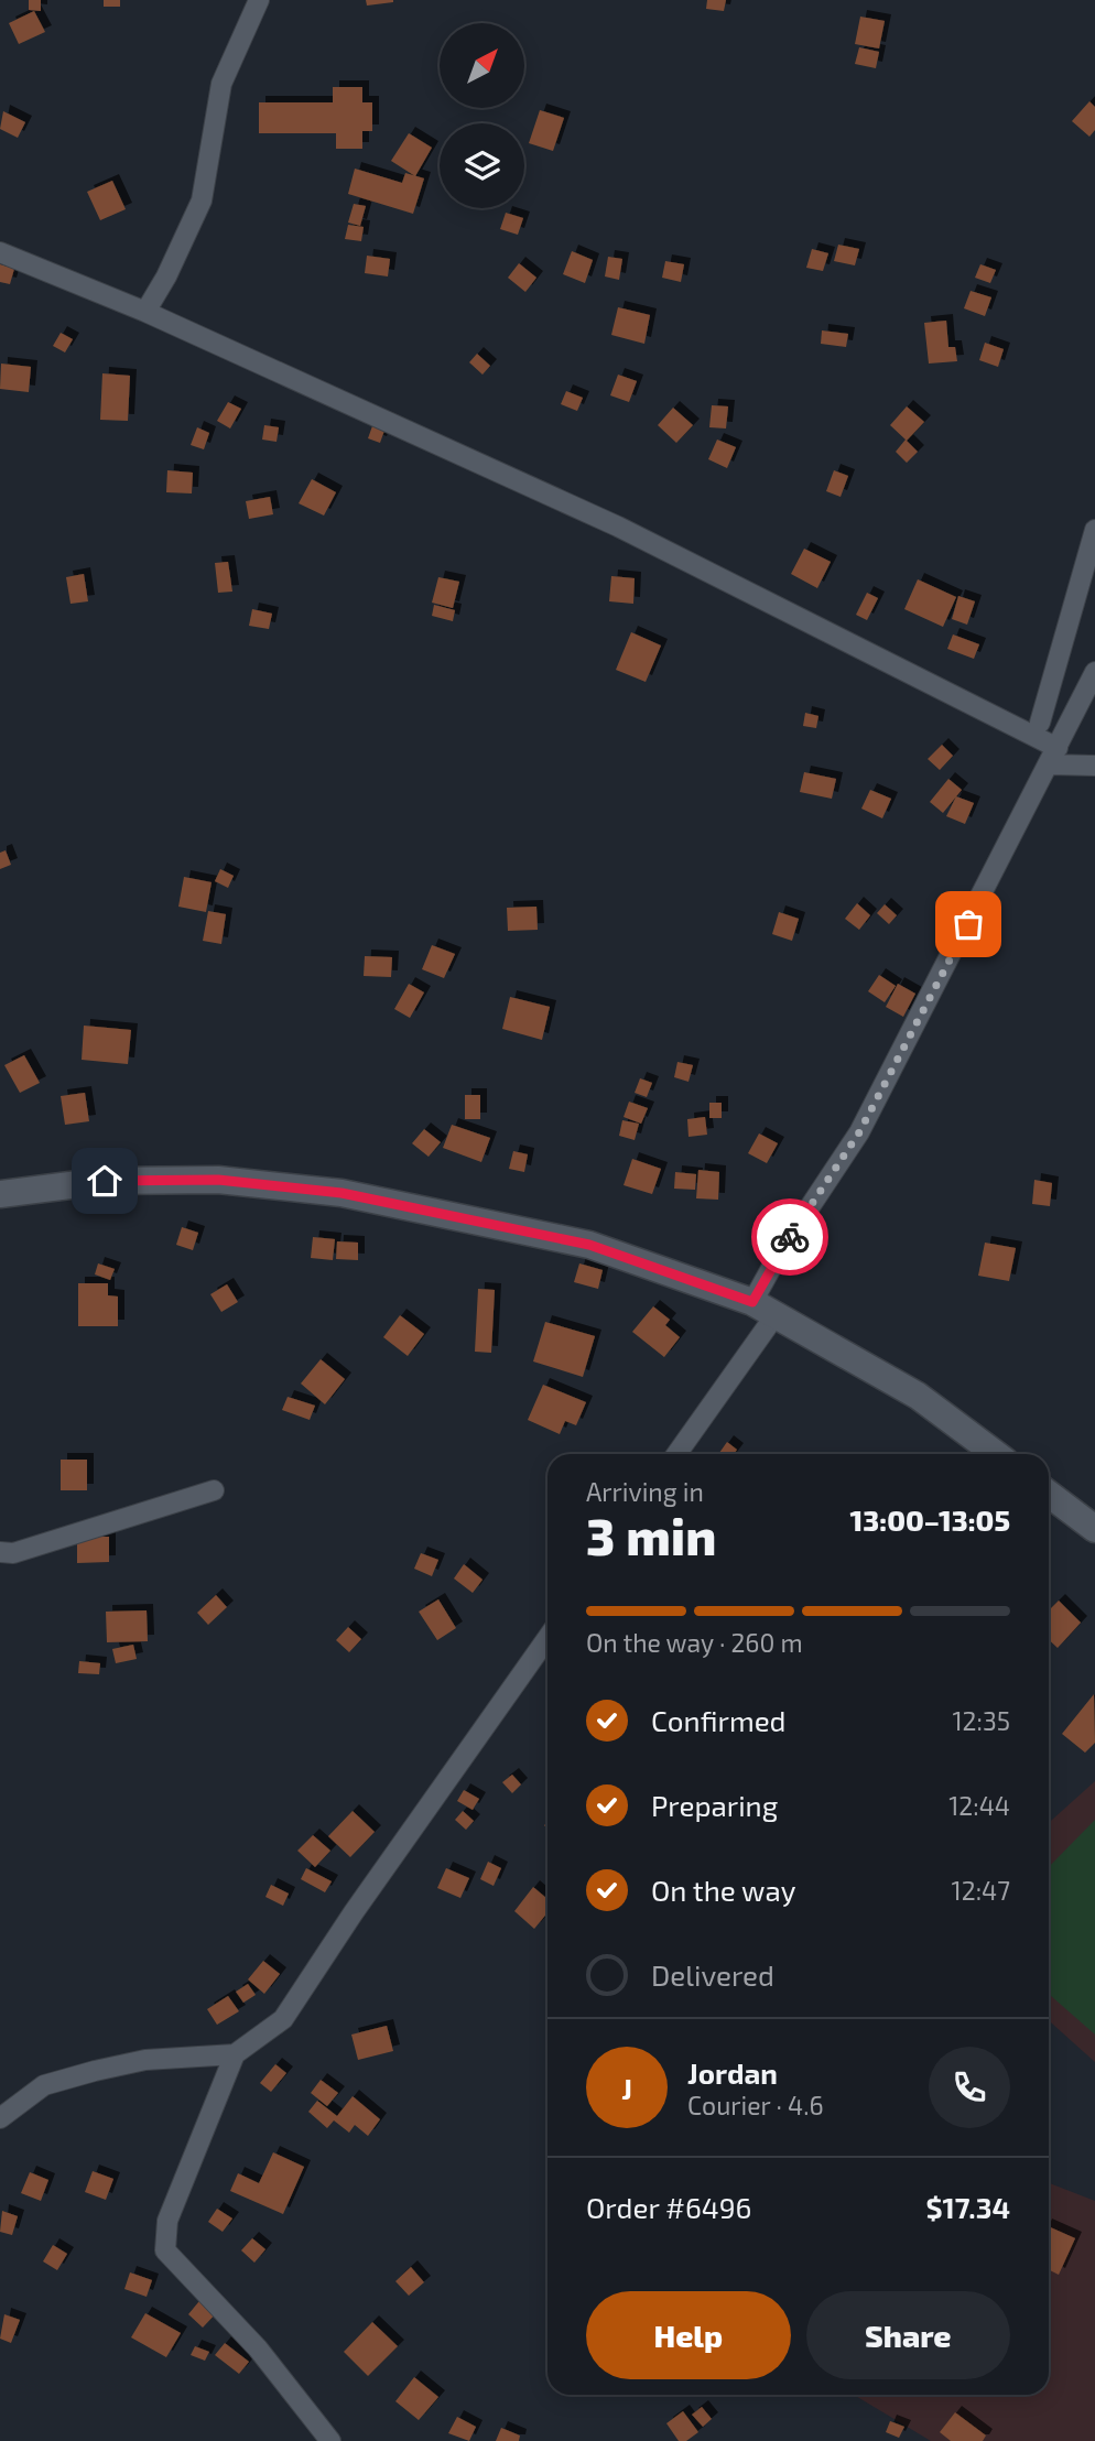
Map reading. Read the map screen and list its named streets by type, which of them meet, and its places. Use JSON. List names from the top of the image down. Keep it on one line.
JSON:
{"north":"top right","page":{"heading":["3 min","Arriving in","13:00–13:05"],"panel":["Jordan","Courier · 4.6","Order #6496","$17.34"],"bar":"On the way · 260 m","list":[["Confirmed","12:35"],["Preparing","12:44"],["On the way","12:47"],"Delivered"],"round":"J","buttons":["Help","Share"]}}
